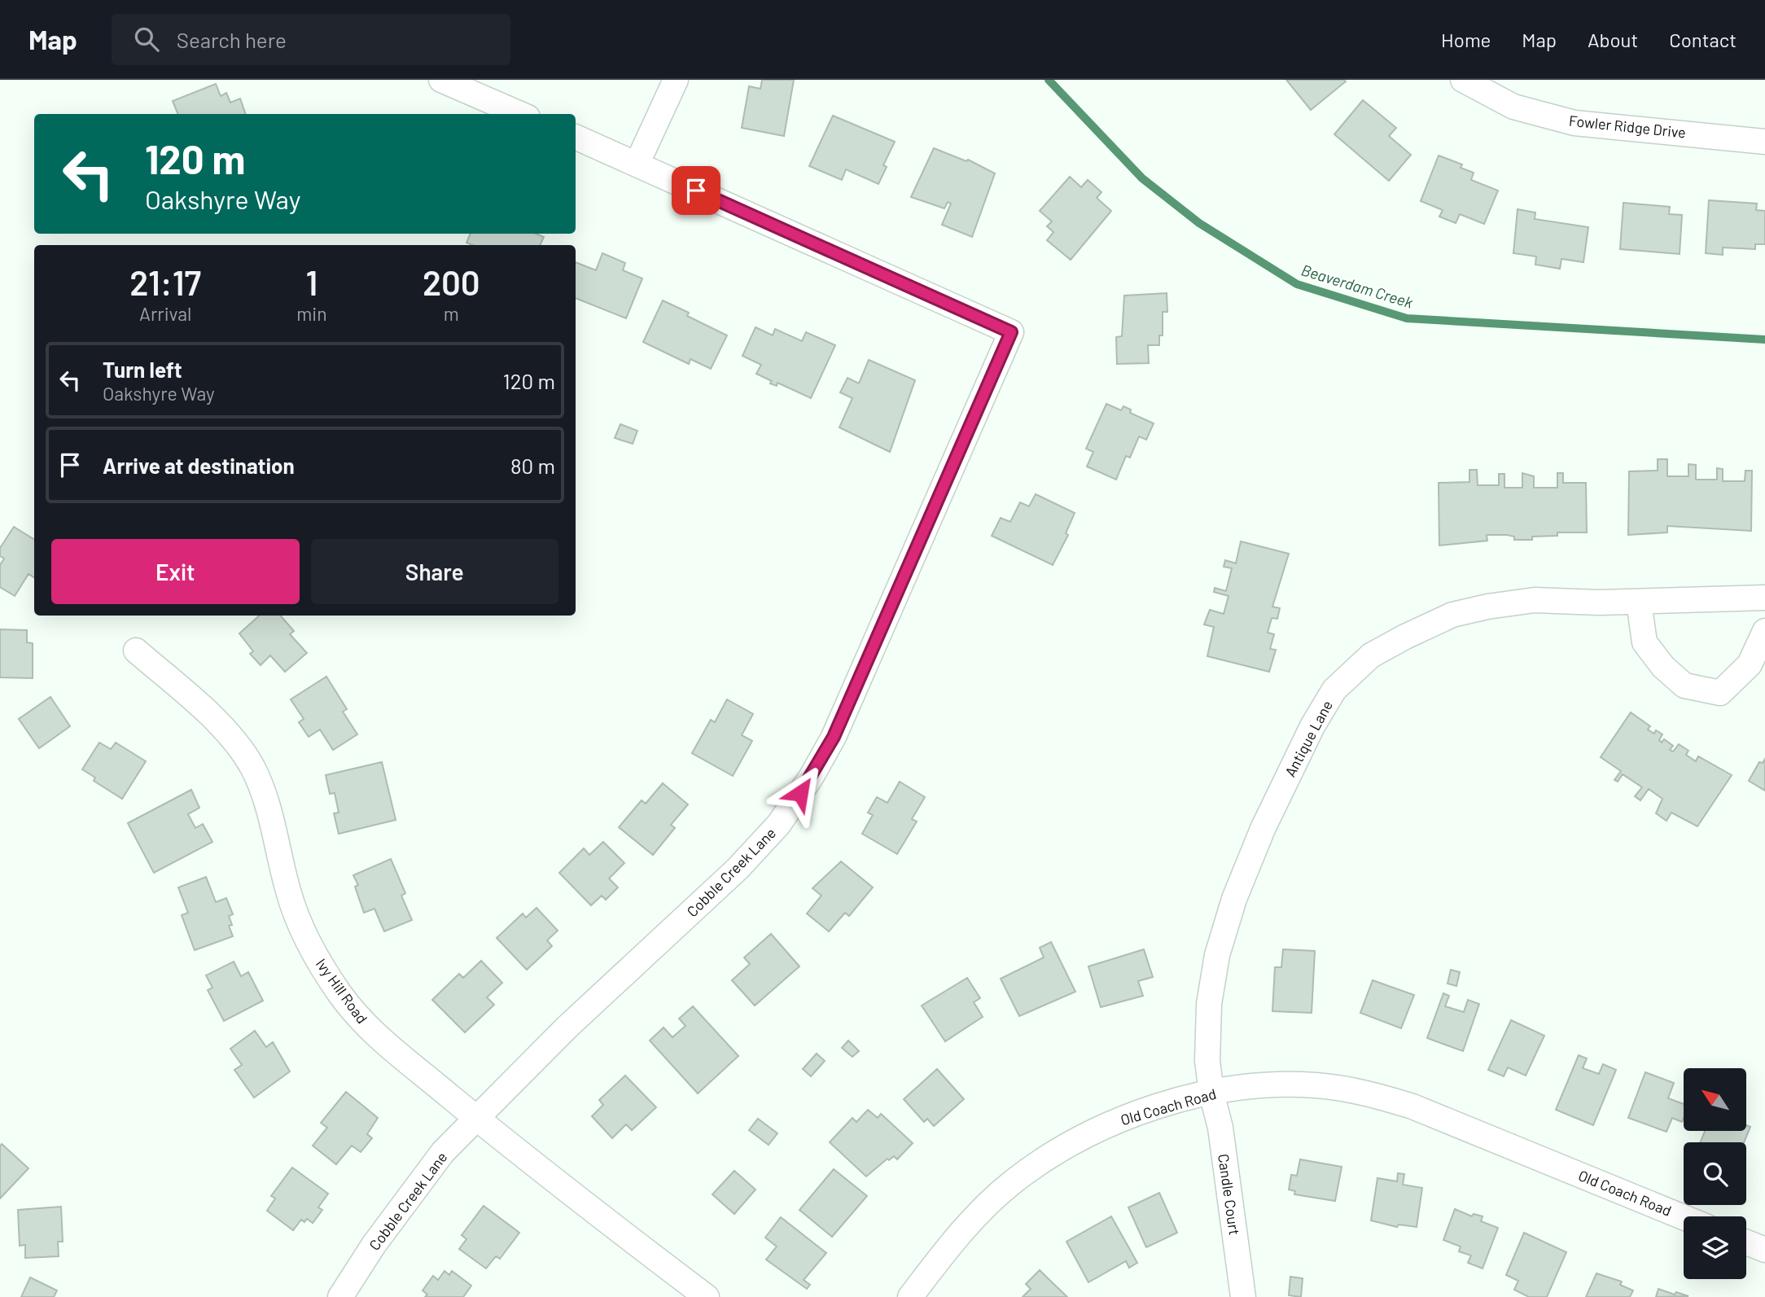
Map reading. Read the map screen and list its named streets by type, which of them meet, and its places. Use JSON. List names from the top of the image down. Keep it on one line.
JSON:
{"streets":{"street":["Fowler Ridge Drive","Antique Lane","Cobble Creek Lane","Ivy Hill Road","Old Coach Road","Candle Court"]},"crossings":[["Antique Lane","Old Coach Road"],["Antique Lane","Candle Court"],["Cobble Creek Lane","Ivy Hill Road"],["Old Coach Road","Candle Court"]],"water":["Beaverdam Creek"],"north":"top left","page":{"header":"Map","search":"Search here","nav":["Home","Map","About","Contact"],"turn":["120 m","Oakshyre Way"],"eta":["21:17","Arrival","1","min","200","m"],"list":[{"name":"Turn left","note":"Oakshyre Way","value":"120 m"},{"name":"Arrive at destination","value":"80 m"}],"buttons":["Exit","Share"]}}
